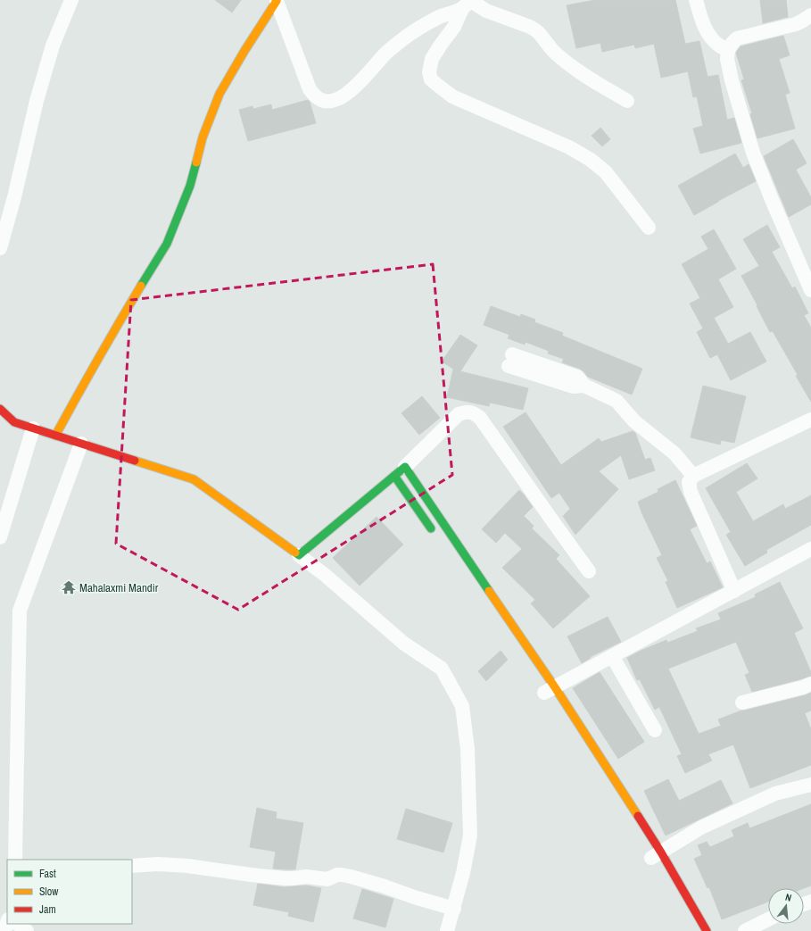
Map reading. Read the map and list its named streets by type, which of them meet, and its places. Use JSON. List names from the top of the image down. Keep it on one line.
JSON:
{"places":{"temple":["Mahalaxmi Mandir"]},"legend":["Fast","Slow","Jam"],"north":"top"}
